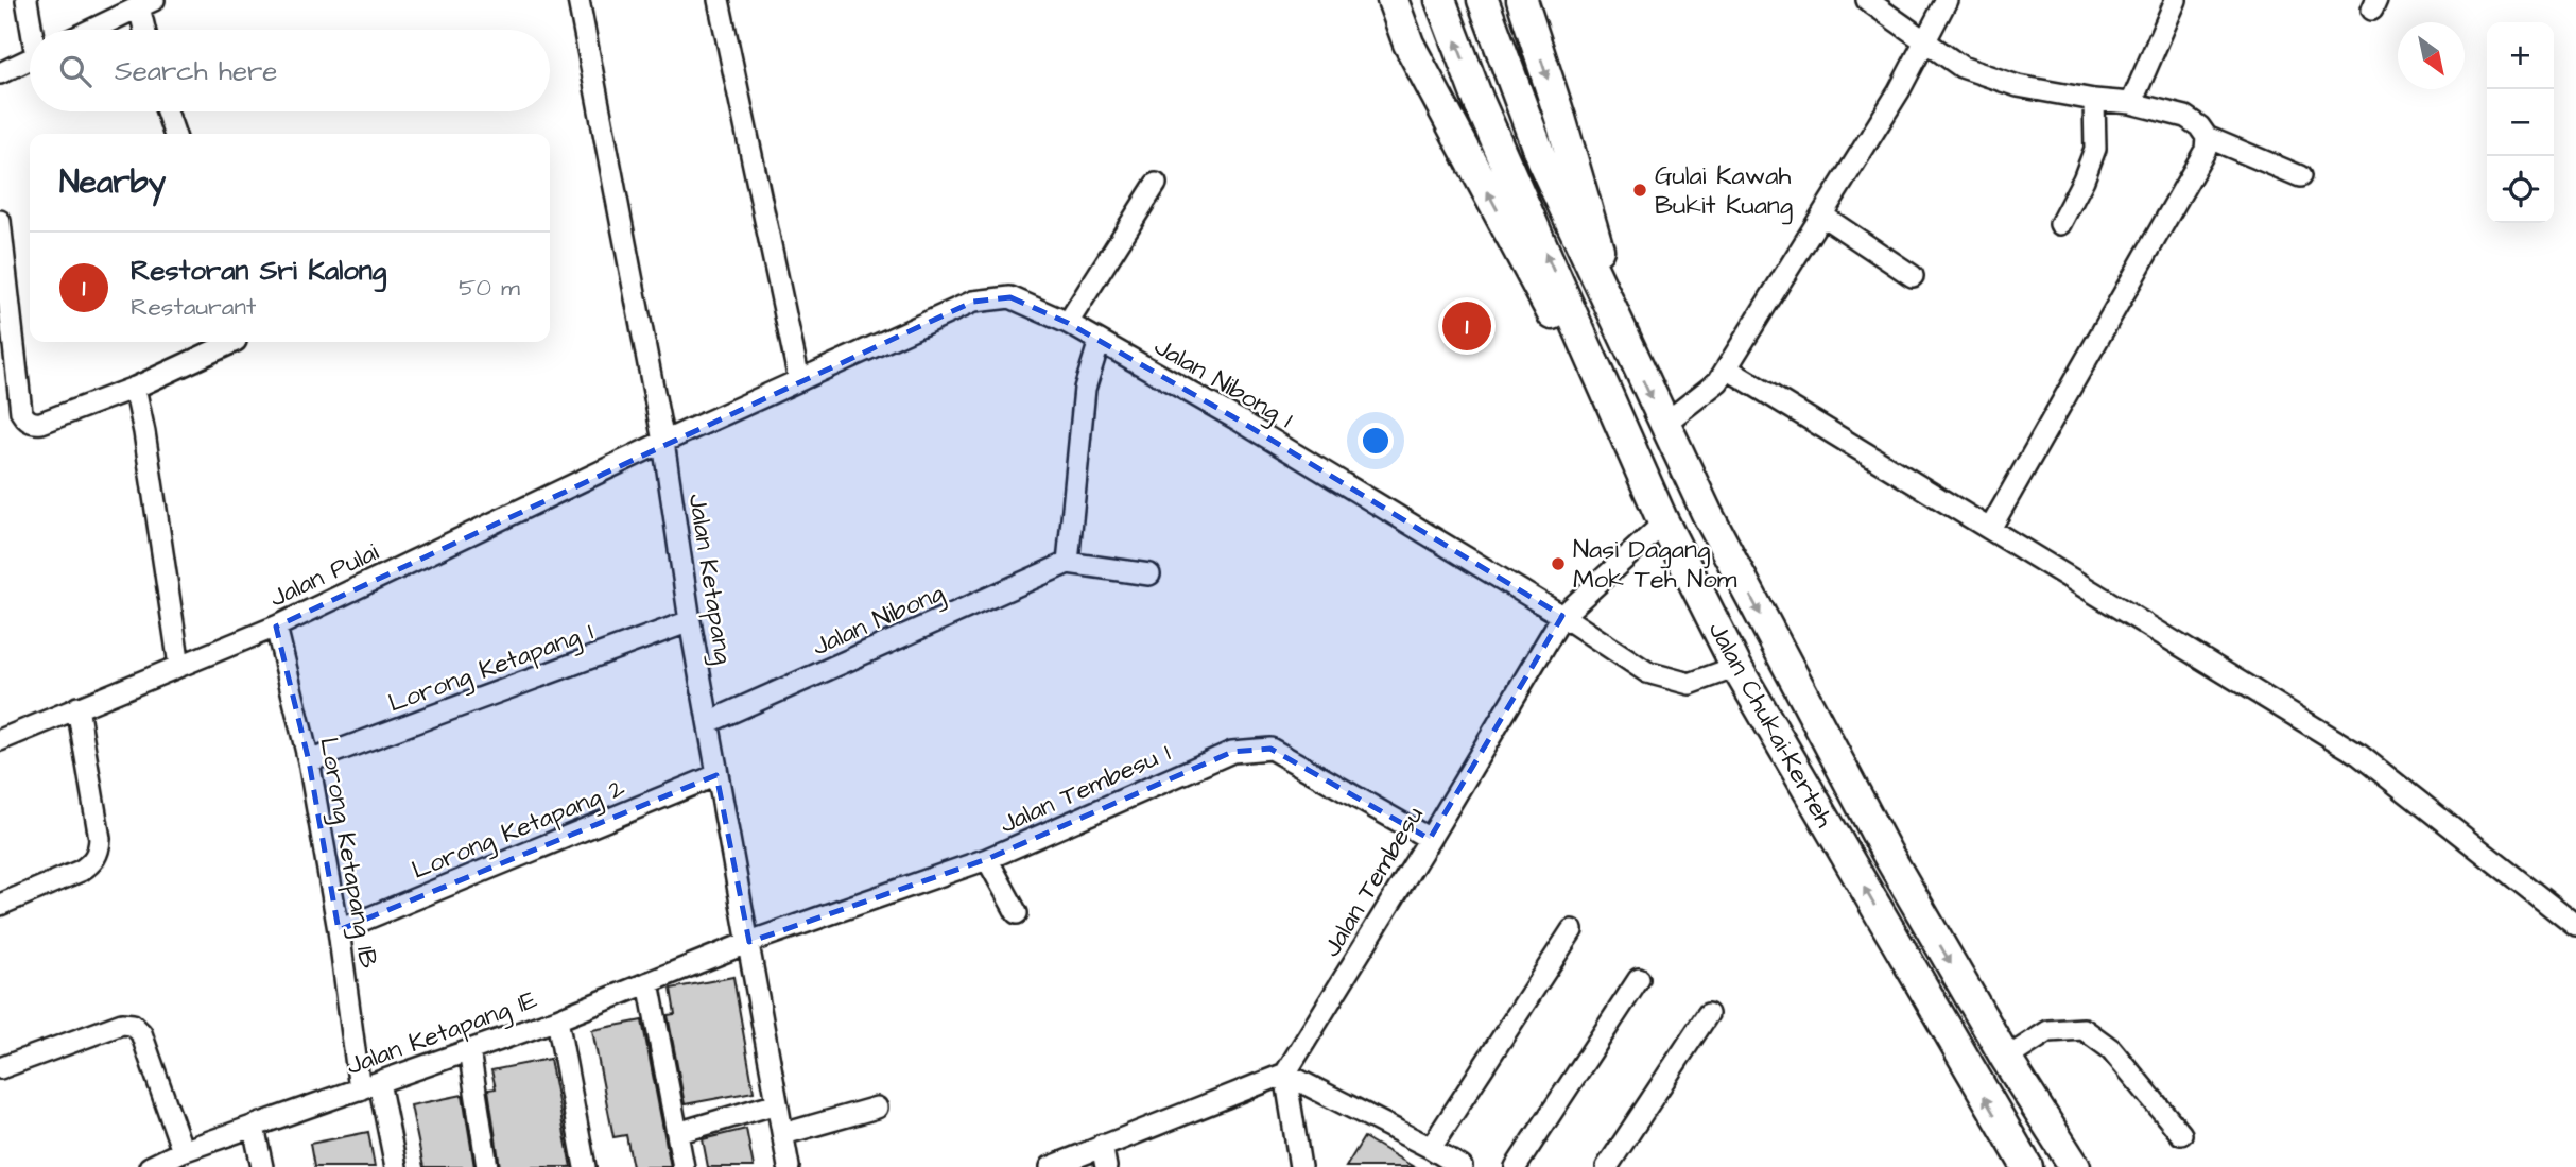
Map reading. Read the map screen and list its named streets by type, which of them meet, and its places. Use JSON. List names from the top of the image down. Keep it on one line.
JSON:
{"streets":{"highway":["Jalan Chukai-Kerteh"],"street":["Jalan Nibong 1","Jalan Pulai","Jalan Ketapang","Jalan Nibong","Lorong Ketapang 1","Jalan Tembesu 1","Lorong Ketapang 2","Lorong Ketapang 1B","Jalan Tembesu","Jalan Ketapang 1E"]},"crossings":[["Jalan Nibong 1","Jalan Pulai"],["Jalan Nibong 1","Jalan Ketapang"],["Jalan Nibong 1","Jalan Chukai-Kerteh"],["Jalan Nibong 1","Jalan Tembesu"],["Jalan Pulai","Jalan Ketapang"],["Jalan Pulai","Lorong Ketapang 1B"],["Jalan Ketapang","Jalan Nibong"],["Jalan Ketapang","Lorong Ketapang 1"],["Jalan Ketapang","Jalan Tembesu 1"],["Jalan Ketapang","Lorong Ketapang 2"],["Jalan Ketapang","Jalan Ketapang 1E"],["Lorong Ketapang 1","Lorong Ketapang 1B"],["Jalan Chukai-Kerteh","Jalan Tembesu"],["Jalan Tembesu 1","Jalan Tembesu"],["Jalan Tembesu 1","Jalan Ketapang 1E"],["Lorong Ketapang 2","Lorong Ketapang 1B"],["Lorong Ketapang 1B","Jalan Ketapang 1E"]],"places":["Gulai Kawah Bukit Kuang","Nasi Dagang Mok Teh Nom"],"north":"bottom right","page":{"map_buttons":["+","−"],"search":"Search here","heading":"Nearby","list":[{"mark":"1","name":"Restoran Sri Kalong","note":"Restaurant","value":"50 m"}],"pins":"1"}}
